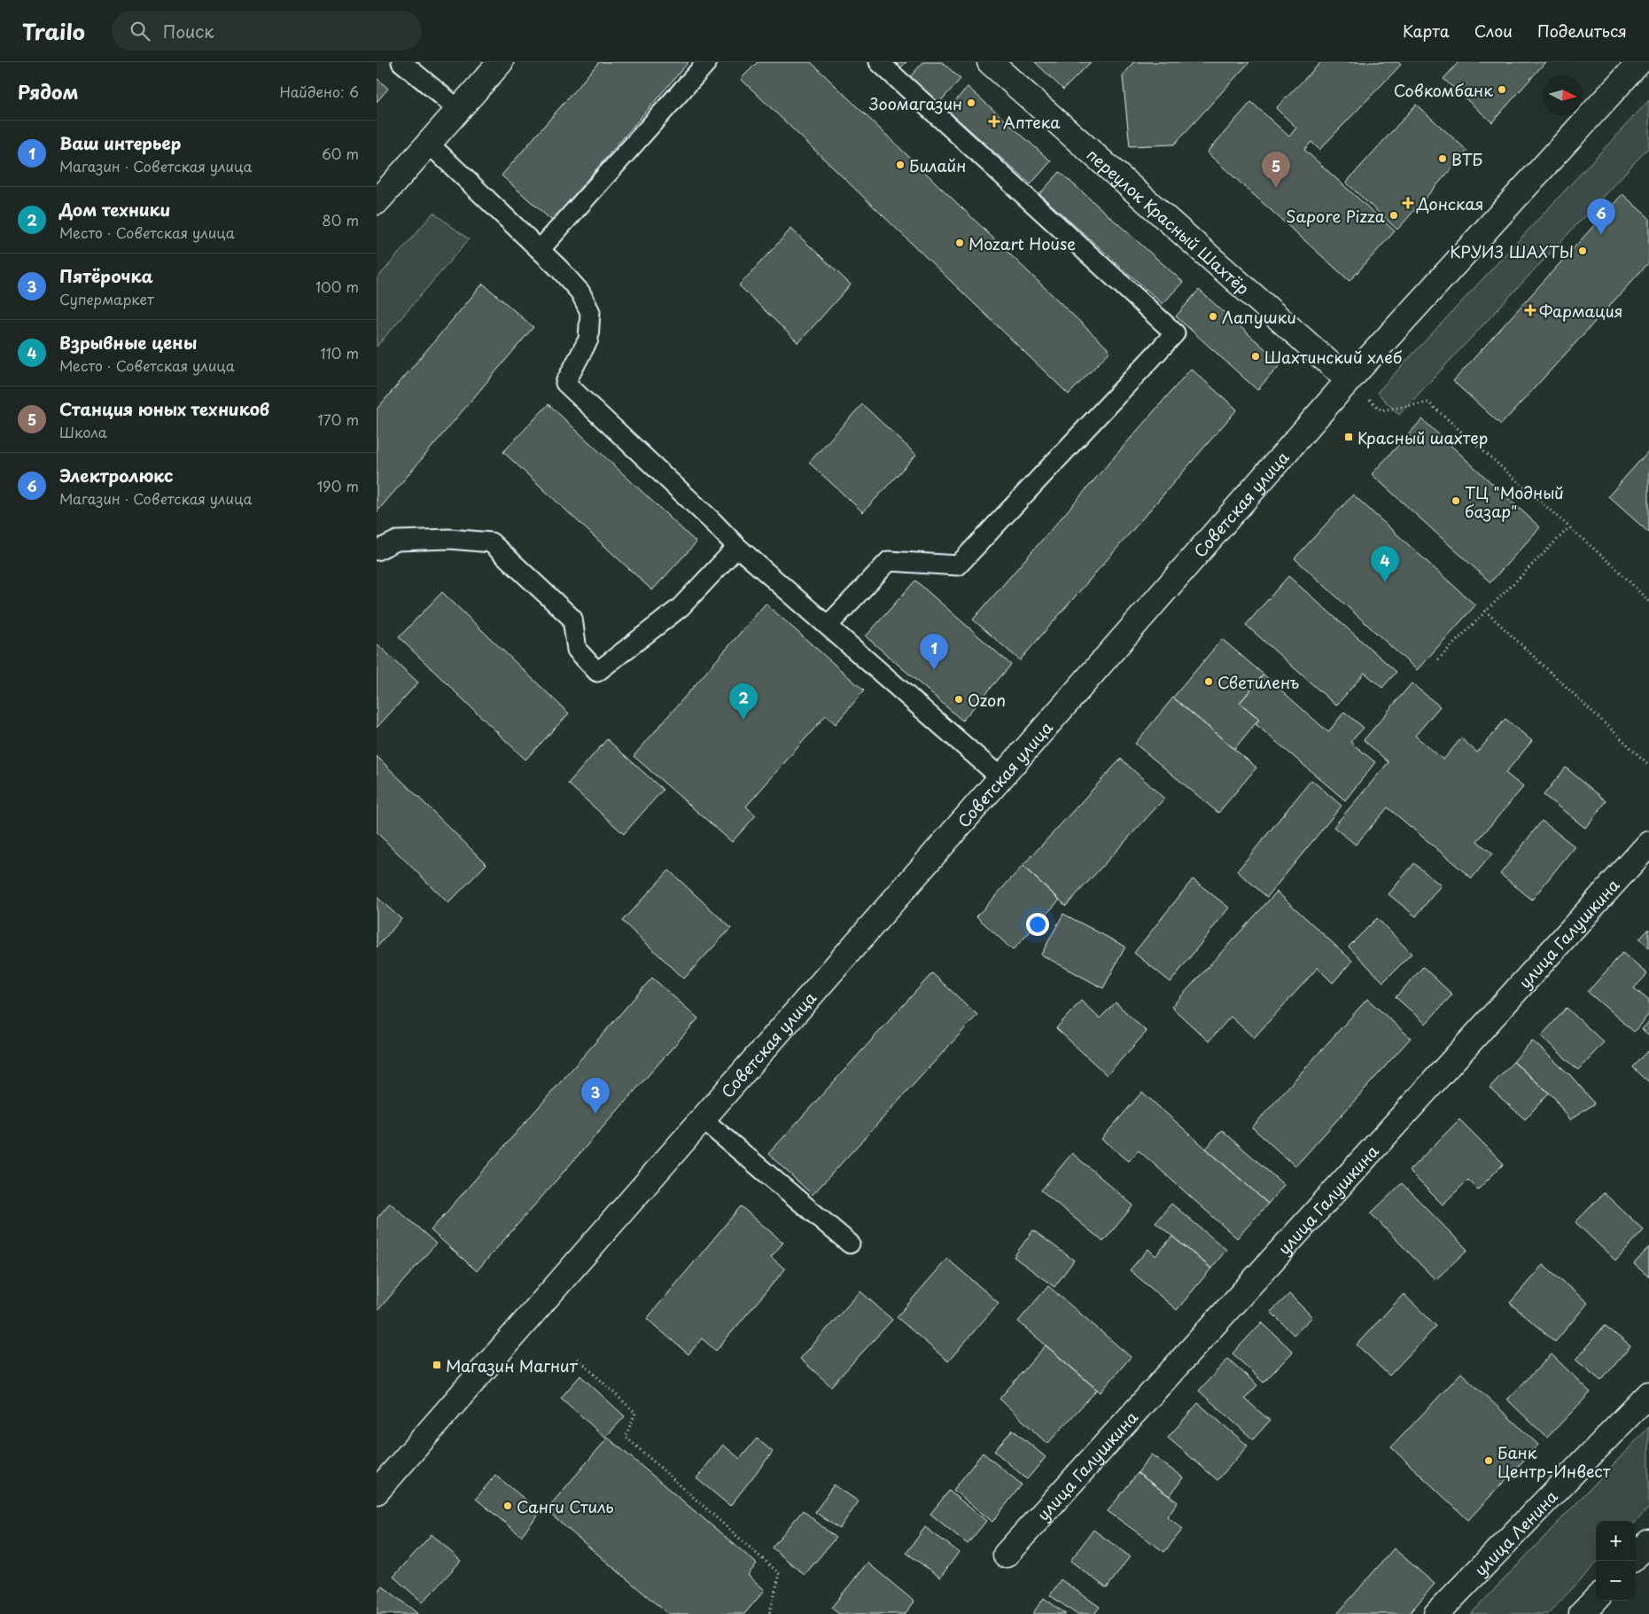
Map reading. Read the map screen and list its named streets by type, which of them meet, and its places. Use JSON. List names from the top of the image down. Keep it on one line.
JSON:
{"streets":{"main road":["переулок Красный Шахтёр","Советская улица","улица Галушкина","улица Ленина"]},"crossings":[["переулок Красный Шахтёр","Советская улица"]],"places":{"other":["Совкомбанк","Зоомагазин","ВТБ","Билайн","Sapore Pizza","Mozart House","КРУИЗ ШАХТЫ","Лапушки","Шахтинский хлеб","ТЦ \"Модный базар\"","Светиленъ","Ozon","Банк Центр-Инвест","Санги Стиль"],"health":["Аптека","Донская","Фармация"],"transit":["Красный шахтер","Магазин Магнит"]},"north":"right","page":{"header":"Trailo","search":"Поиск","nav":["Карта","Слои","Поделиться"],"heading":["Рядом","Найдено: 6"],"list":[{"mark":"1","name":"Ваш интерьер","note":"Магазин · Советская улица","value":"60 m"},{"mark":"2","name":"Дом техники","note":"Место · Советская улица","value":"80 m"},{"mark":"3","name":"Пятёрочка","note":"Супермаркет","value":"100 m"},{"mark":"4","name":"Взрывные цены","note":"Место · Советская улица","value":"110 m"},{"mark":"5","name":"Станция юных техников","note":"Школа","value":"170 m"},{"mark":"6","name":"Электролюкс","note":"Магазин · Советская улица","value":"190 m"}],"pins":["5","6","4","1","2","3"],"map_buttons":["+","−"]}}
